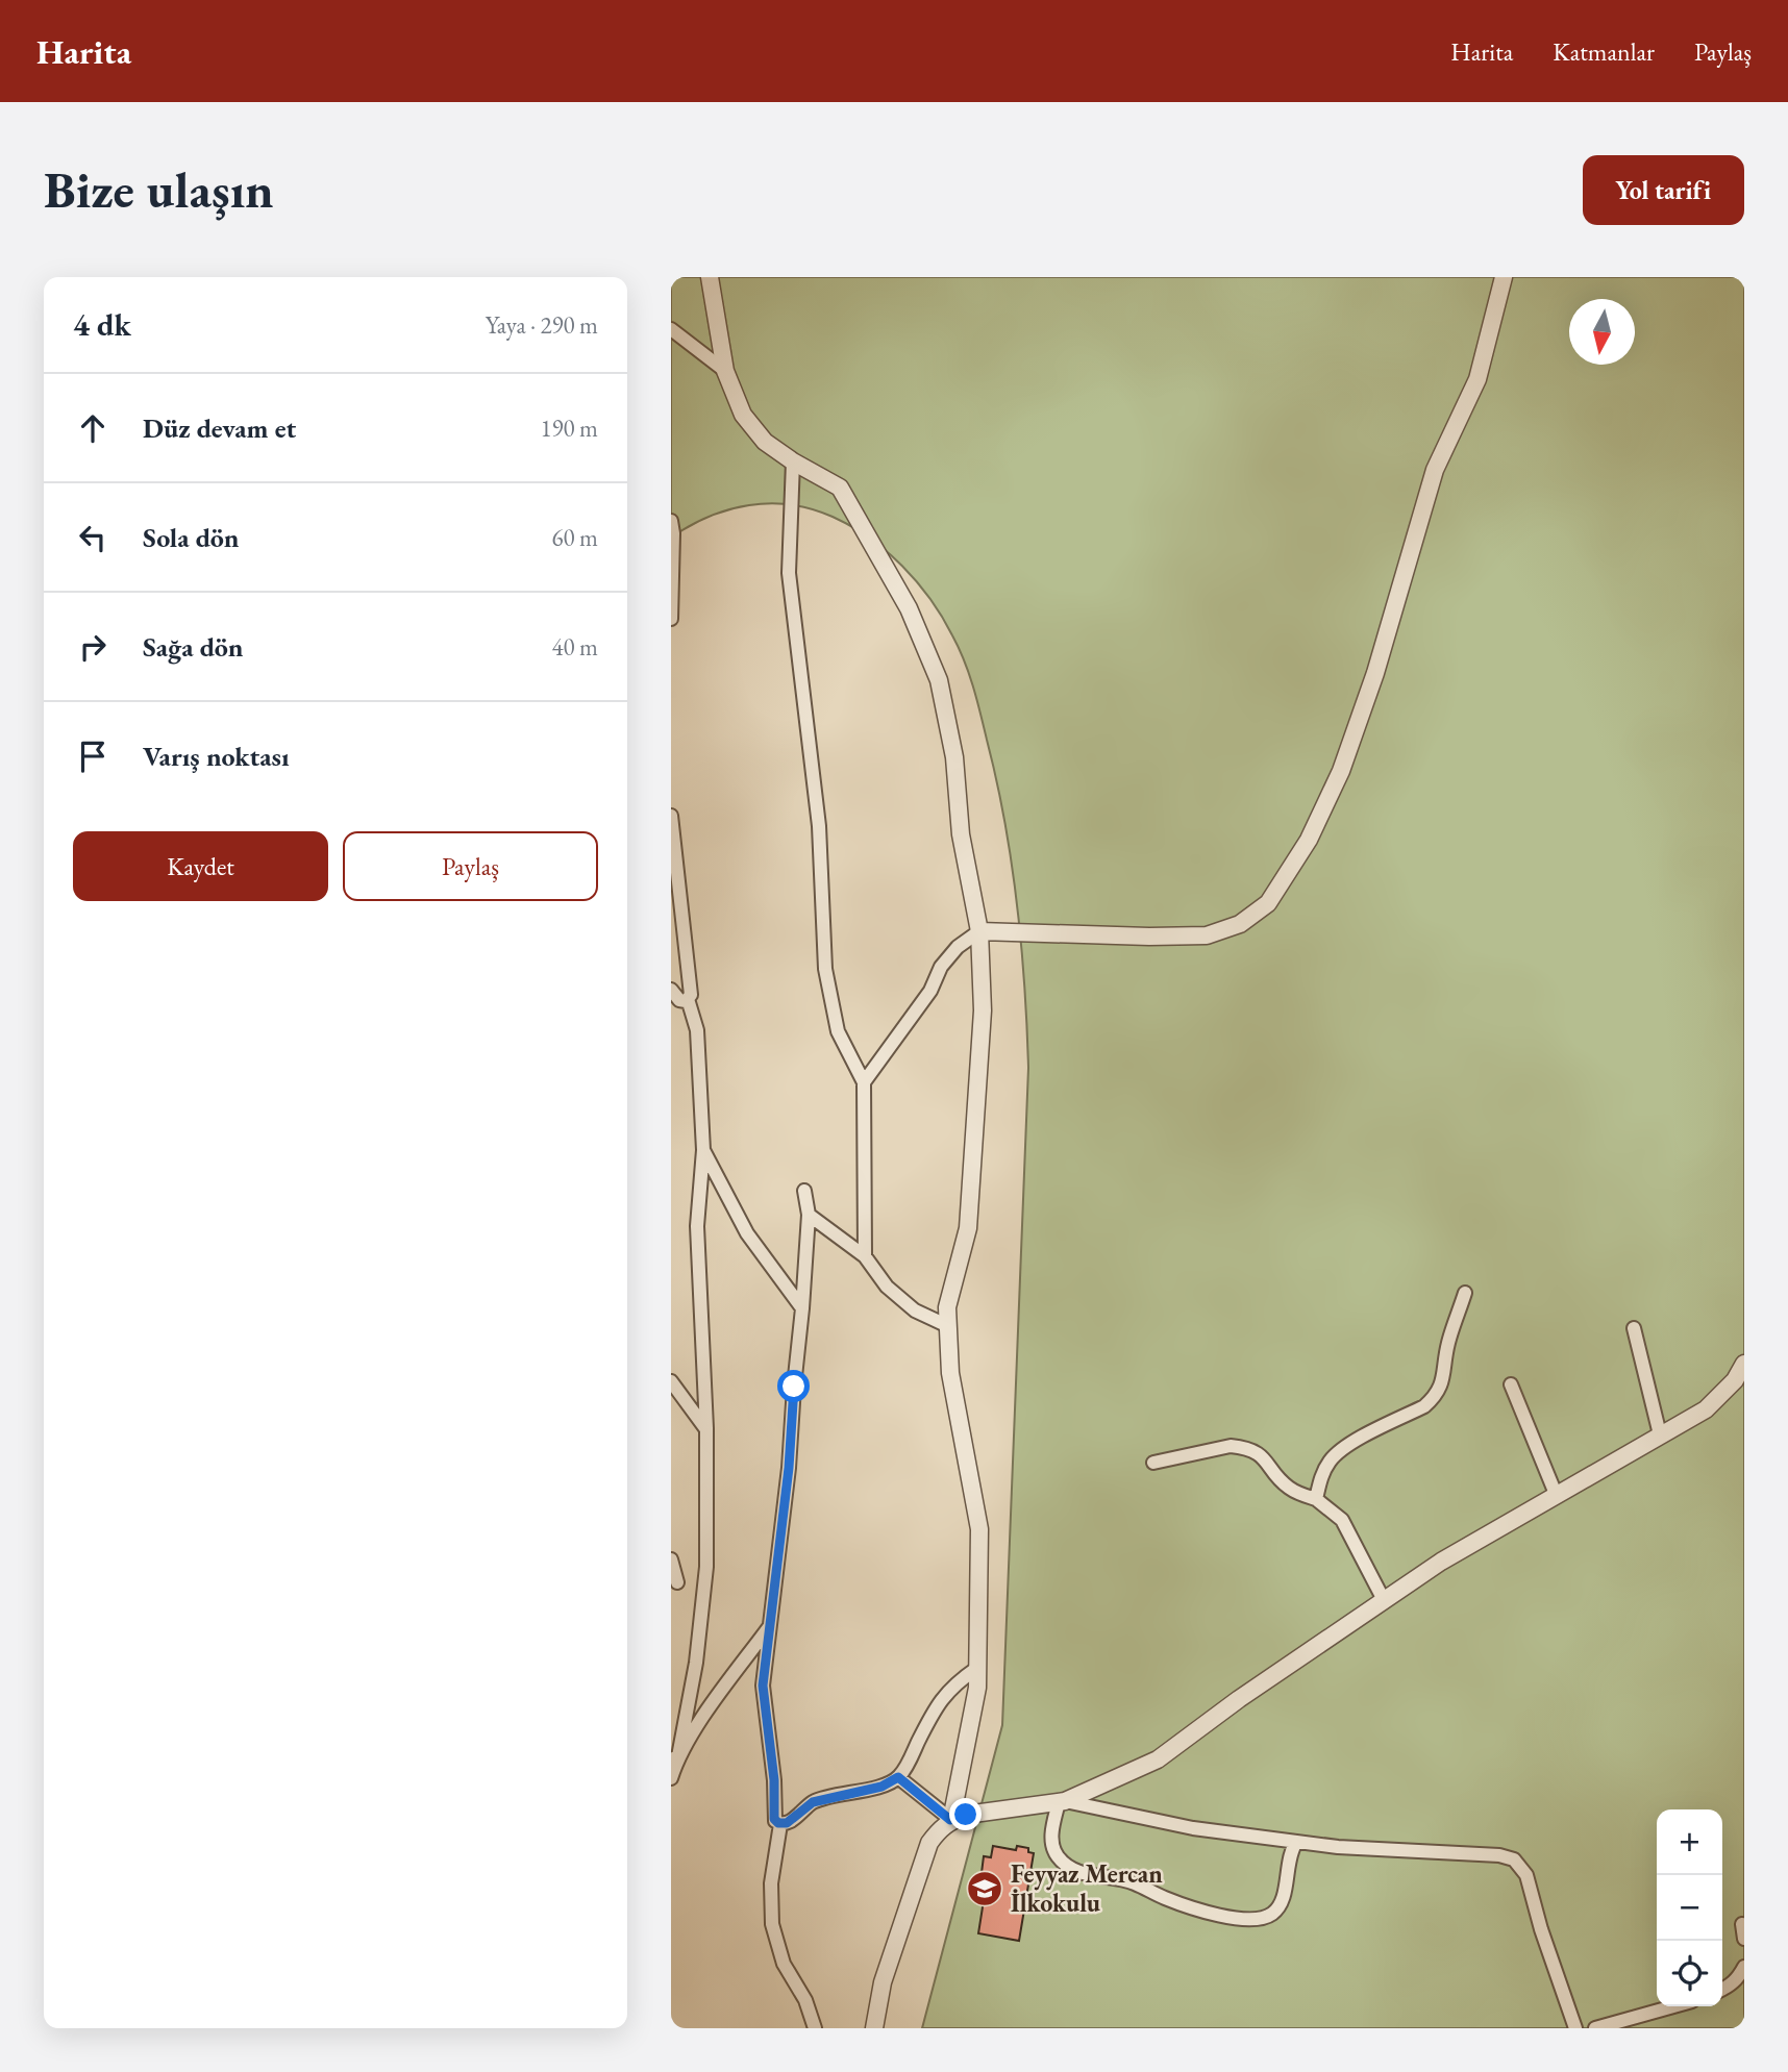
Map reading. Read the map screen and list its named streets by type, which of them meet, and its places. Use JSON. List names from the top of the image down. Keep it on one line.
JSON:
{"places":{"school or university":["Feyyaz Mercan İlkokulu"]},"north":"bottom","page":{"header":"Harita","nav":["Harita","Katmanlar","Paylaş"],"buttons":["Yol tarifi",["Kaydet","Paylaş"]],"title":"Bize ulaşın","heading":["4 dk","Yaya · 290 m"],"list":[["Düz devam et","190 m"],["Sola dön","60 m"],["Sağa dön","40 m"],"Varış noktası"],"map_buttons":["+","−"]}}
